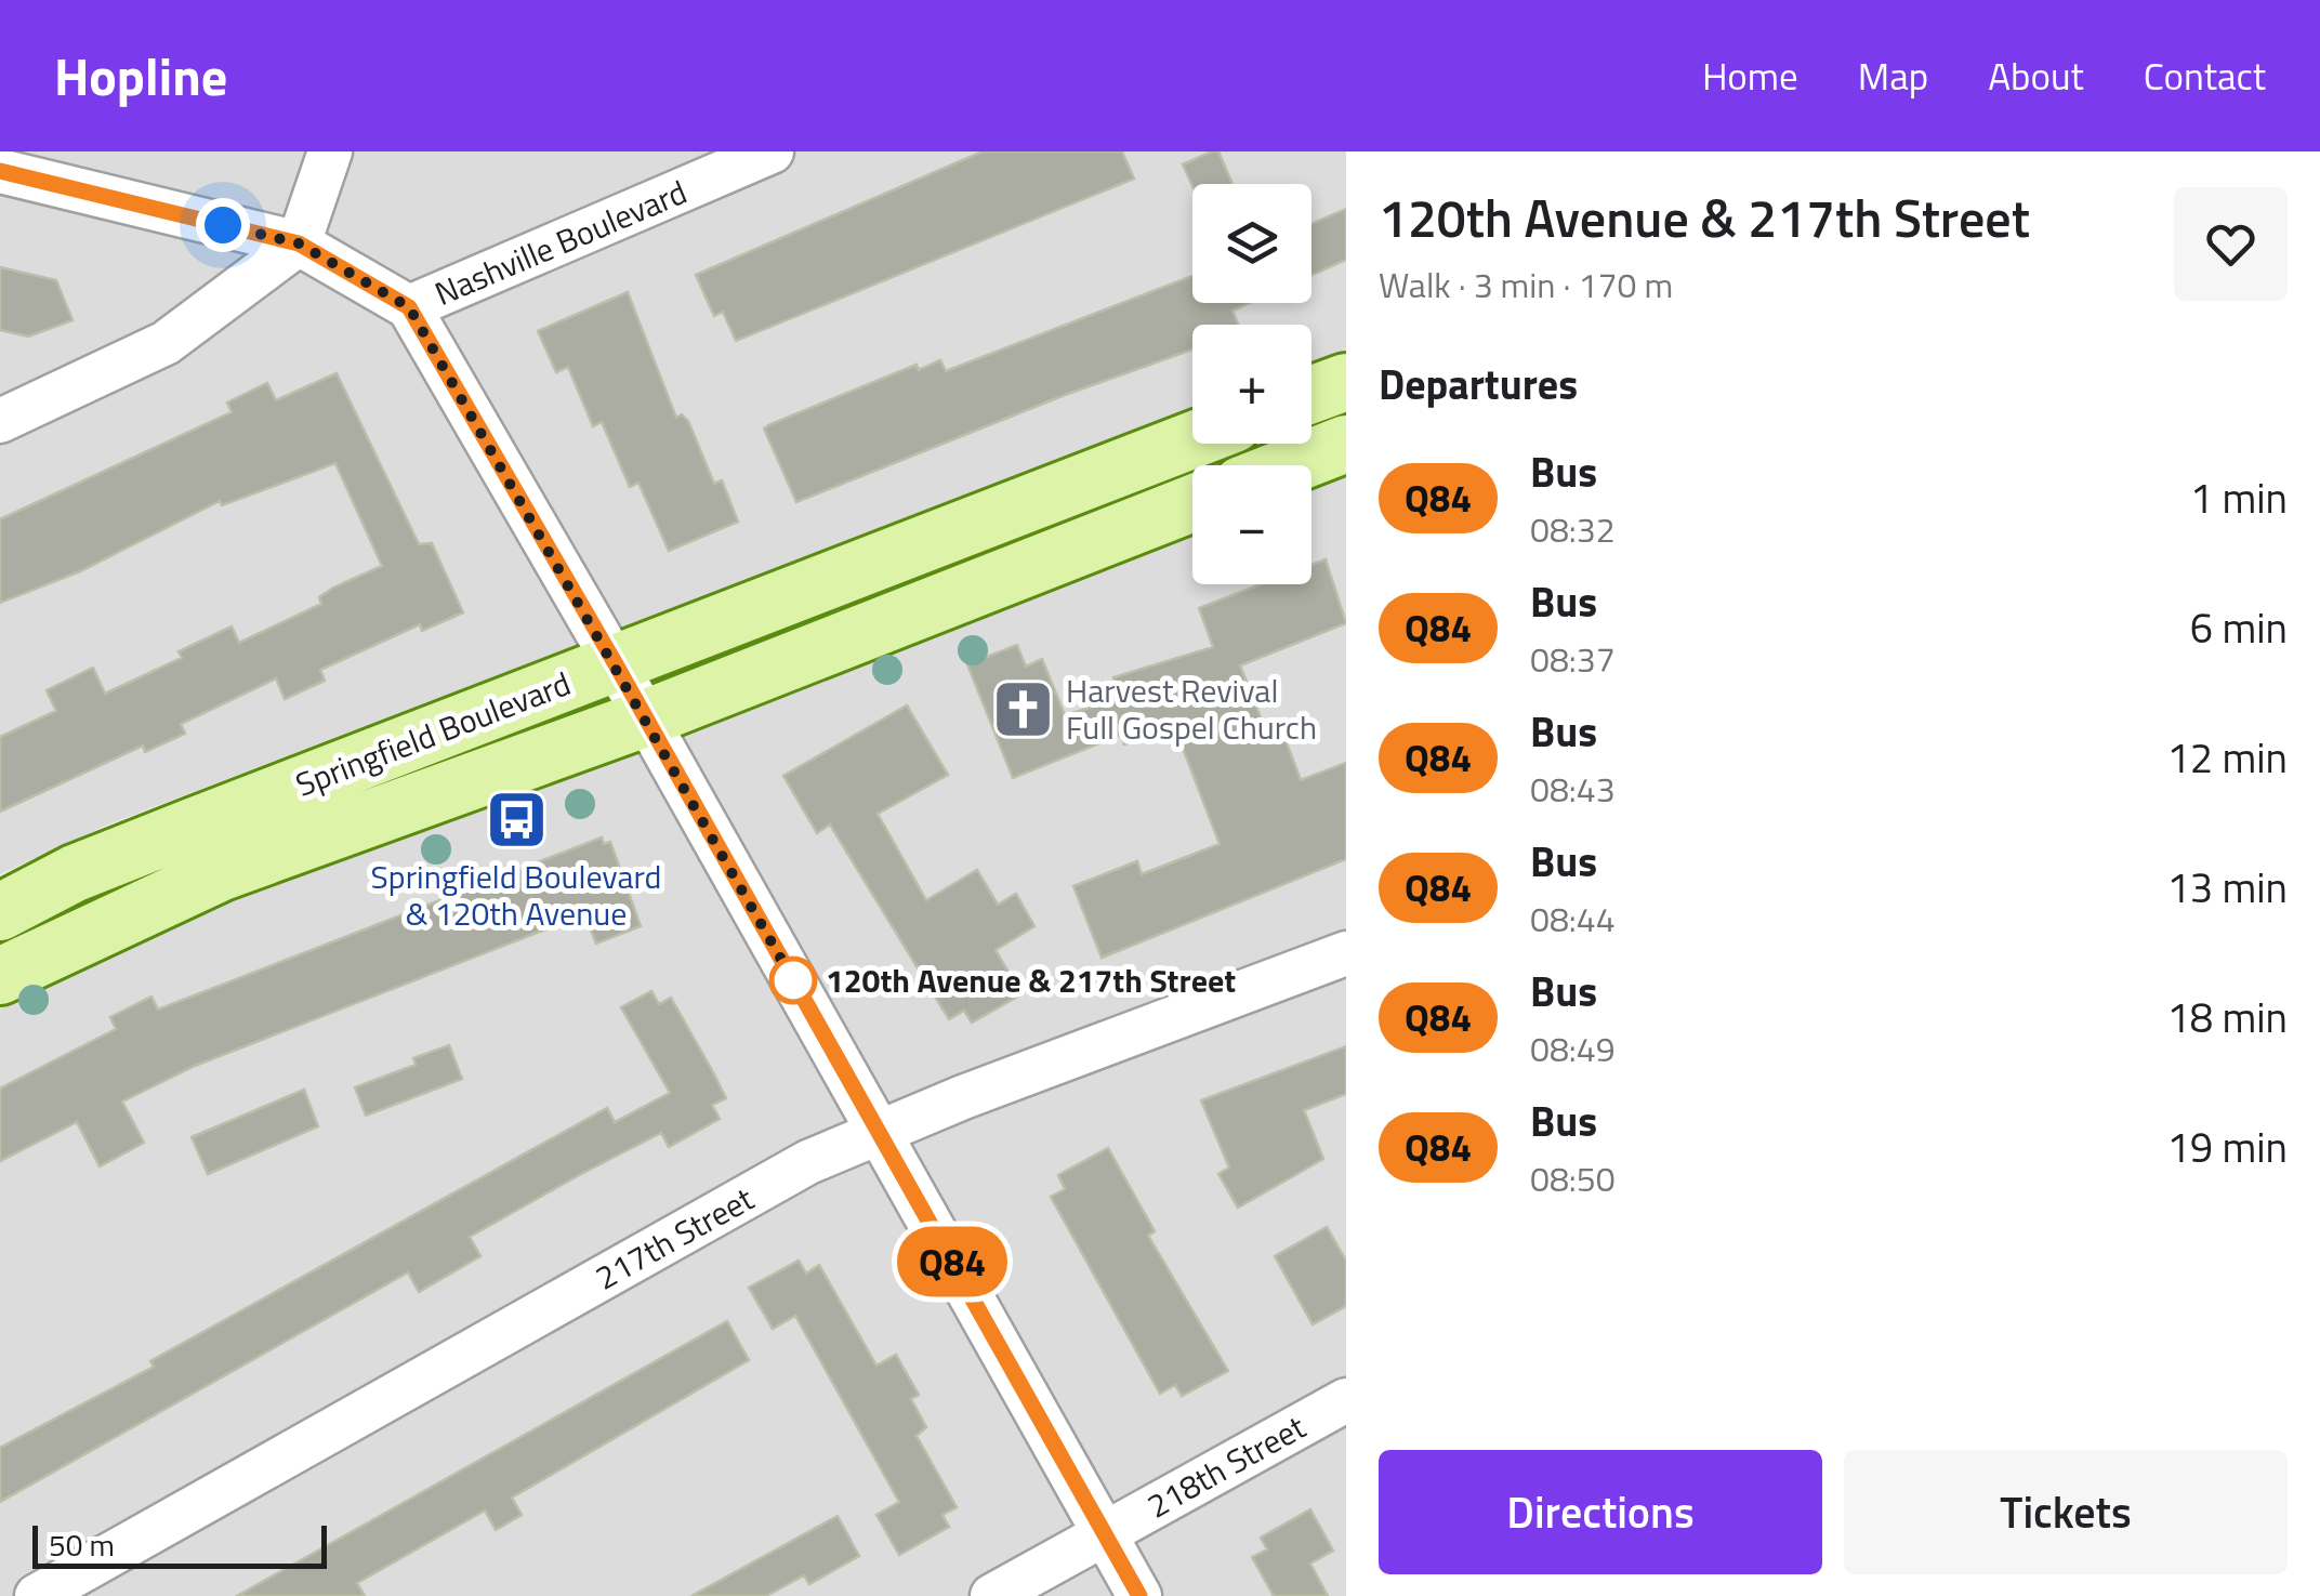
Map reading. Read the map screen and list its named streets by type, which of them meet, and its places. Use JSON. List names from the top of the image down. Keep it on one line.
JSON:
{"streets":{"main road":["Springfield Boulevard"],"street":["Nashville Boulevard","217th Street","218th Street"]},"places":{"church":["Harvest Revival Full Gospel Church"],"bus stop":["Springfield Boulevard & 120th Avenue"],"other":["120th Avenue & 217th Street"]},"lines":["bus line Q84"],"scale_bar":"50 m","page":{"header":"Hopline","nav":["Home","Map","About","Contact"],"on_map":"Q84","heading":[["120th Avenue & 217th Street","Walk · 3 min · 170 m"],"Departures"],"map_buttons":["+","−"],"list":[{"mark":"Q84","name":"Bus","note":"08:32","value":"1 min"},{"mark":"Q84","name":"Bus","note":"08:37","value":"6 min"},{"mark":"Q84","name":"Bus","note":"08:43","value":"12 min"},{"mark":"Q84","name":"Bus","note":"08:44","value":"13 min"},{"mark":"Q84","name":"Bus","note":"08:49","value":"18 min"},{"mark":"Q84","name":"Bus","note":"08:50","value":"19 min"}],"buttons":["Directions","Tickets"],"scale":"50 m"}}
